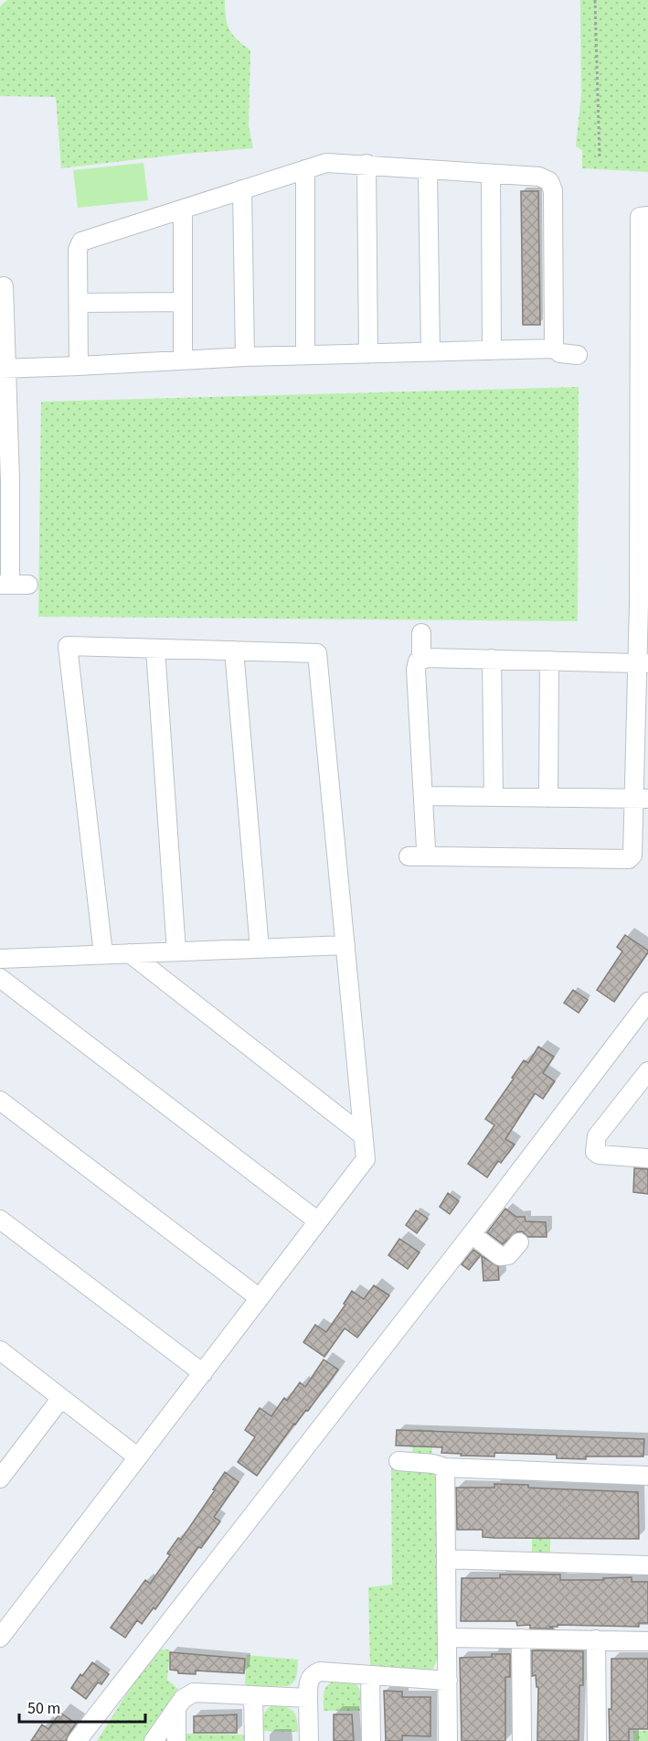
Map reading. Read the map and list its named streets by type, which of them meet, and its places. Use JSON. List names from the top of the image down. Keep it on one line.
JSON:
{"scale_bar":"50 m"}
